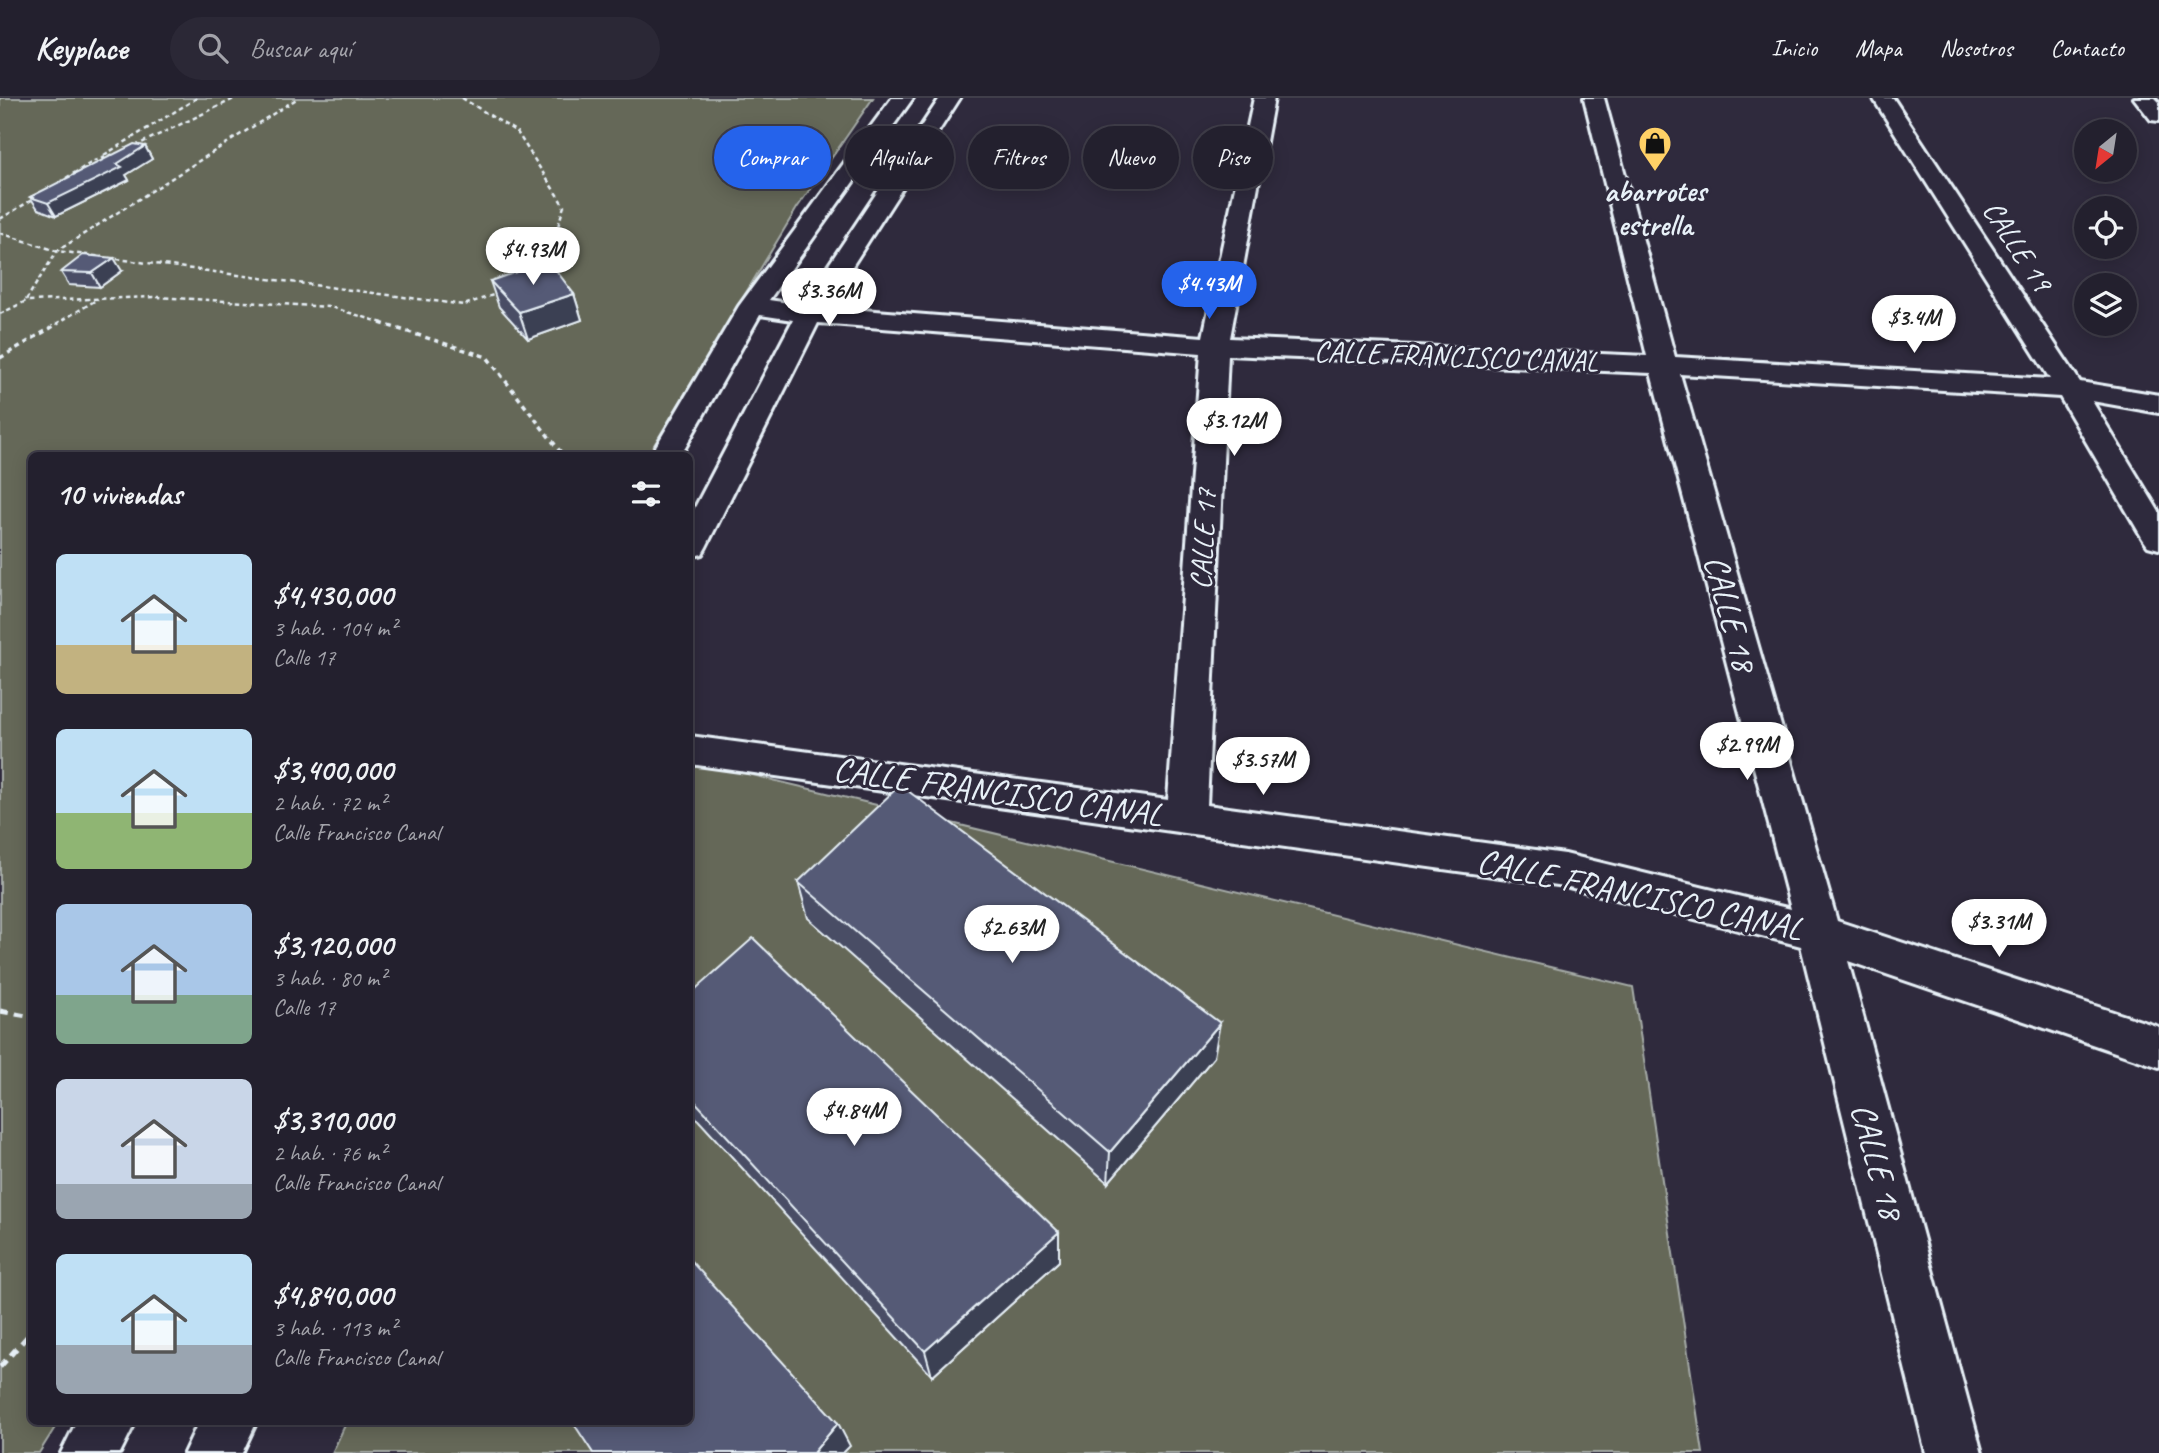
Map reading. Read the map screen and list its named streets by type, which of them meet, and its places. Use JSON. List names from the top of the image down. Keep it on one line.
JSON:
{"streets":{"street":["CALLE 19","CALLE FRANCISCO CANAL","CALLE 17","CALLE 18"]},"crossings":[["CALLE 19","CALLE FRANCISCO CANAL"],["CALLE FRANCISCO CANAL","CALLE 17"],["CALLE FRANCISCO CANAL","CALLE 18"]],"places":{"shop":["abarrotes estrella"]},"north":"bottom left","page":{"header":"Keyplace","search":"Buscar aquí","nav":["Inicio","Mapa","Nosotros","Contacto"],"chip":["Comprar","Alquilar","Filtros","Nuevo","Piso"],"price":["$4.93M","$4.43M","$3.36M","$3.4M","$3.12M","$2.99M","$3.57M","$3.31M","$2.63M","$4.84M"],"heading":"10 viviendas","list":[{"name":"$4,430,000","note":"3 hab. · 104 m² · Calle 17"},{"name":"$3,400,000","note":"2 hab. · 72 m² · Calle Francisco Canal"},{"name":"$3,120,000","note":"3 hab. · 80 m² · Calle 17"},{"name":"$3,310,000","note":"2 hab. · 76 m² · Calle Francisco Canal"},{"name":"$4,840,000","note":"3 hab. · 113 m² · Calle Francisco Canal"}]}}
